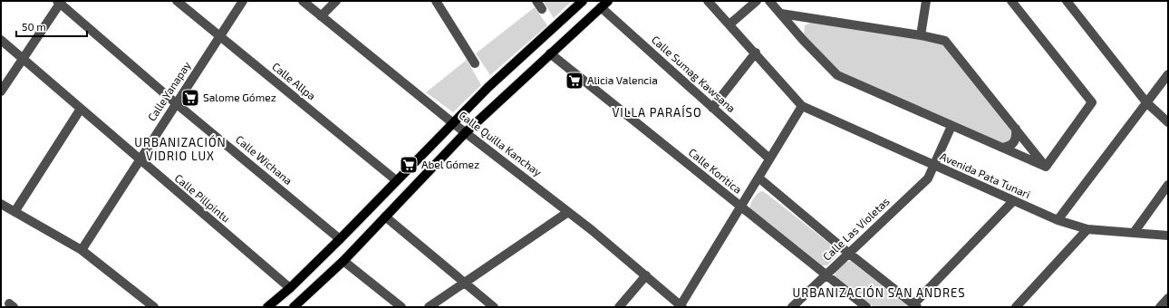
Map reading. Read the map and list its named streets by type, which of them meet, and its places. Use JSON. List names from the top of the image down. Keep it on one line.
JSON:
{"streets":{"street":["Calle Sumag Kawsana","Calle Allpa","Calle Yanapay","Calle Quilla Kanchay","Calle Wichana","Calle Koritica","Avenida Pata Tunari","Calle Pillpintu","Calle Las Violetas"]},"crossings":[["Calle Allpa","Calle Yanapay"],["Calle Yanapay","Calle Wichana"],["Calle Yanapay","Calle Pillpintu"],["Calle Koritica","Calle Las Violetas"],["Avenida Pata Tunari","Calle Las Violetas"]],"districts":["VILLA PARAÍSO","URBANIZACIÓN VIDRIO LUX","URBANIZACIÓN SAN ANDRES"],"places":{"supermarket":["Alicia Valencia","Salome Gómez","Abel Gómez"]},"scale_bar":"50 m"}
